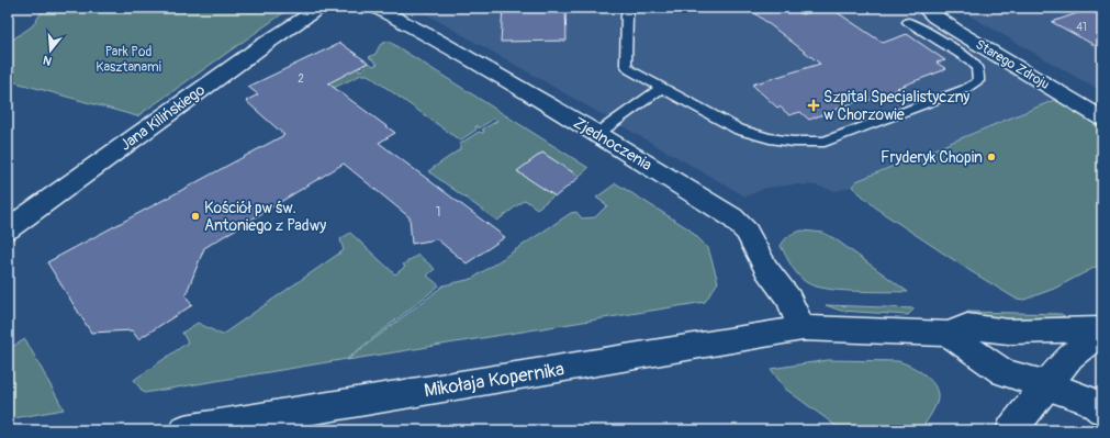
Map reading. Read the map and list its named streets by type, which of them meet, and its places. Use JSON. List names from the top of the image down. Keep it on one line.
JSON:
{"streets":{"street":["Starego Zdroju","Jana Kilińskiego","Zjednoczenia","Mikołaja Kopernika"]},"crossings":[["Zjednoczenia","Mikołaja Kopernika"]],"parks":["Park Pod Kasztanami"],"places":{"health":["Szpital Specjalistyczny w Chorzowie"],"other":["Fryderyk Chopin","Kościół pw św. Antoniego z Padwy"]},"house_numbers":["41","2","1"],"north":"bottom"}
